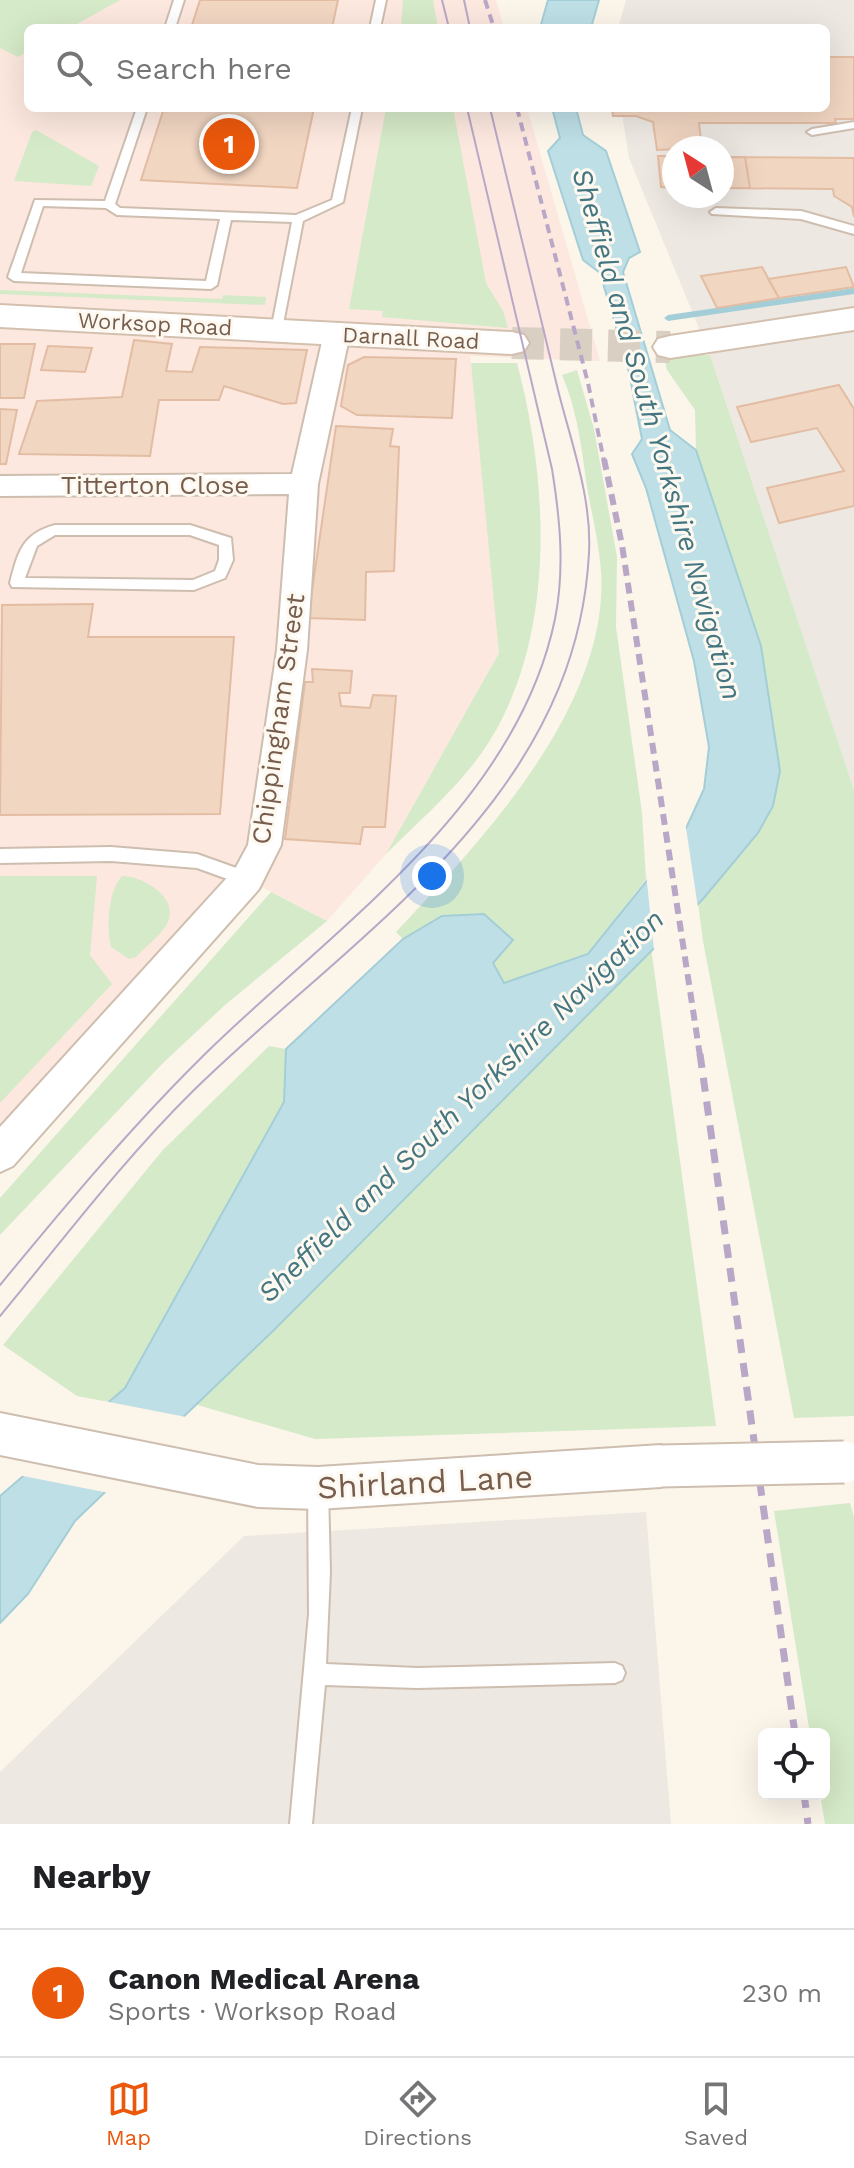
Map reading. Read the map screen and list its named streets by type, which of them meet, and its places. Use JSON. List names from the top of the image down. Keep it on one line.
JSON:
{"streets":{"main road":["Worksop Road","Darnall Road"],"street":["Titterton Close","Chippingham Street","Shirland Lane"]},"crossings":[["Worksop Road","Darnall Road"],["Worksop Road","Chippingham Street"],["Darnall Road","Chippingham Street"],["Titterton Close","Chippingham Street"]],"water":["Sheffield and South Yorkshire Navigation"],"north":"top left","page":{"search":"Search here","pins":"1","heading":"Nearby","list":[{"mark":"1","name":"Canon Medical Arena","note":"Sports · Worksop Road","value":"230 m"}],"nav":["Map","Directions","Saved"]}}
